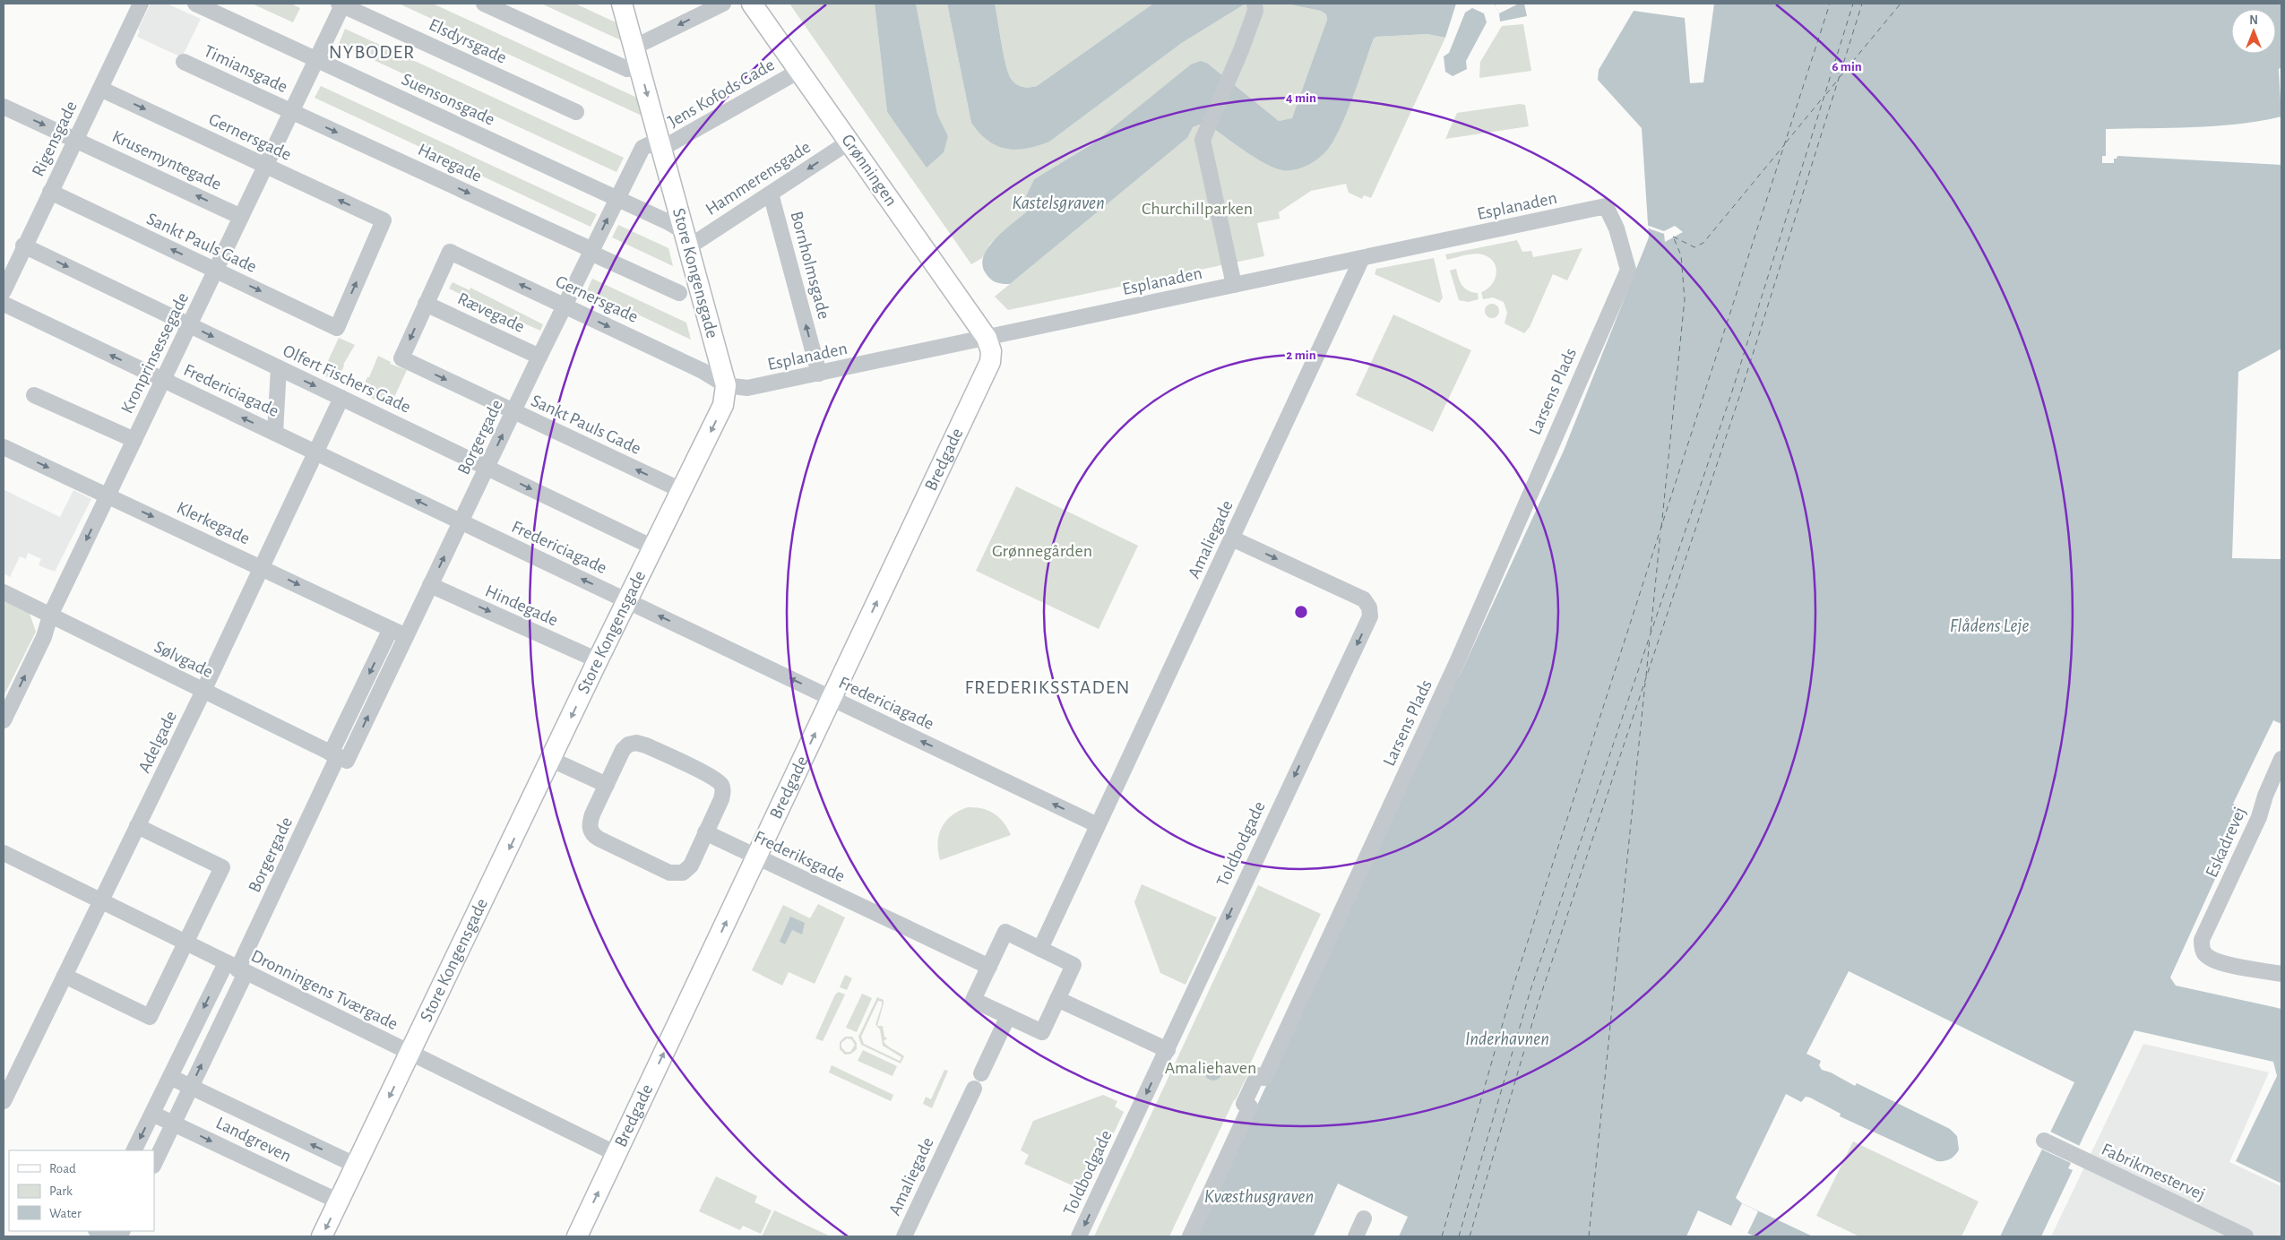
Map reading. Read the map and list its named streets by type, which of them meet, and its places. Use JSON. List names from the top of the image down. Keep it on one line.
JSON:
{"streets":{"main road":["Grønningen","Store Kongensgade","Bredgade"],"street":["Elsdyrsgade","Timiansgade","Jens Kofods Gade","Suensonsgade","Gernersgade","Rigensgade","Krusemyntegade","Haregade","Hammerensgade","Esplanaden","Sankt Pauls Gade","Bornholmsgade","Rævegade","Kronprinsessegade","Olfert Fischers Gade","Fredericiagade","Larsens Plads","Borgergade","Klerkegade","Amaliegade","Hindegade","Sølvgade","Adelgade","Eskadrevej","Toldbodgade","Frederiksgade","Dronningens Tværgade","Landgreven","Fabrikmestervej"]},"crossings":[["Elsdyrsgade","Kronprinsessegade"],["Timiansgade","Haregade"],["Timiansgade","Kronprinsessegade"],["Jens Kofods Gade","Grønningen"],["Jens Kofods Gade","Store Kongensgade"],["Jens Kofods Gade","Borgergade"],["Suensonsgade","Hammerensgade"],["Suensonsgade","Store Kongensgade"],["Suensonsgade","Kronprinsessegade"],["Suensonsgade","Borgergade"],["Gernersgade","Rigensgade"],["Gernersgade","Esplanaden"],["Gernersgade","Sankt Pauls Gade"],["Gernersgade","Store Kongensgade"],["Gernersgade","Rævegade"],["Gernersgade","Kronprinsessegade"],["Gernersgade","Borgergade"],["Rigensgade","Krusemyntegade"],["Rigensgade","Sankt Pauls Gade"],["Rigensgade","Olfert Fischers Gade"],["Krusemyntegade","Kronprinsessegade"],["Haregade","Kronprinsessegade"],["Haregade","Borgergade"],["Grønningen","Hammerensgade"],["Grønningen","Esplanaden"],["Grønningen","Bredgade"],["Hammerensgade","Bornholmsgade"],["Hammerensgade","Store Kongensgade"],["Esplanaden","Bornholmsgade"],["Esplanaden","Store Kongensgade"],["Esplanaden","Larsens Plads"],["Esplanaden","Bredgade"],["Esplanaden","Amaliegade"],["Sankt Pauls Gade","Store Kongensgade"],["Sankt Pauls Gade","Rævegade"],["Sankt Pauls Gade","Kronprinsessegade"],["Sankt Pauls Gade","Borgergade"],["Store Kongensgade","Olfert Fischers Gade"],["Store Kongensgade","Fredericiagade"],["Store Kongensgade","Borgergade"],["Store Kongensgade","Hindegade"],["Store Kongensgade","Dronningens Tværgade"],["Store Kongensgade","Landgreven"],["Rævegade","Borgergade"],["Kronprinsessegade","Olfert Fischers Gade"],["Kronprinsessegade","Fredericiagade"],["Kronprinsessegade","Klerkegade"],["Kronprinsessegade","Sølvgade"],["Olfert Fischers Gade","Borgergade"],["Olfert Fischers Gade","Adelgade"],["Fredericiagade","Borgergade"],["Fredericiagade","Bredgade"],["Fredericiagade","Amaliegade"],["Fredericiagade","Adelgade"],["Borgergade","Klerkegade"],["Borgergade","Hindegade"],["Borgergade","Sølvgade"],["Borgergade","Dronningens Tværgade"],["Borgergade","Landgreven"],["Bredgade","Frederiksgade"],["Bredgade","Dronningens Tværgade"],["Klerkegade","Adelgade"],["Amaliegade","Toldbodgade"],["Sølvgade","Adelgade"],["Adelgade","Dronningens Tværgade"]],"one_way":["Haregade","Hammerensgade","Bornholmsgade","Store Kongensgade","Olfert Fischers Gade","Fredericiagade","Bredgade","Klerkegade","Hindegade","Toldbodgade"],"districts":["NYBODER","FREDERIKSSTADEN"],"water":["Kastelsgraven","Flådens Leje","Inderhavnen","Kvæsthusgraven"],"parks":["Churchillparken","Grønnegården","Amaliehaven"],"legend":["Road","Park","Water"],"north":"top","rings":["6 min","4 min","2 min"]}
